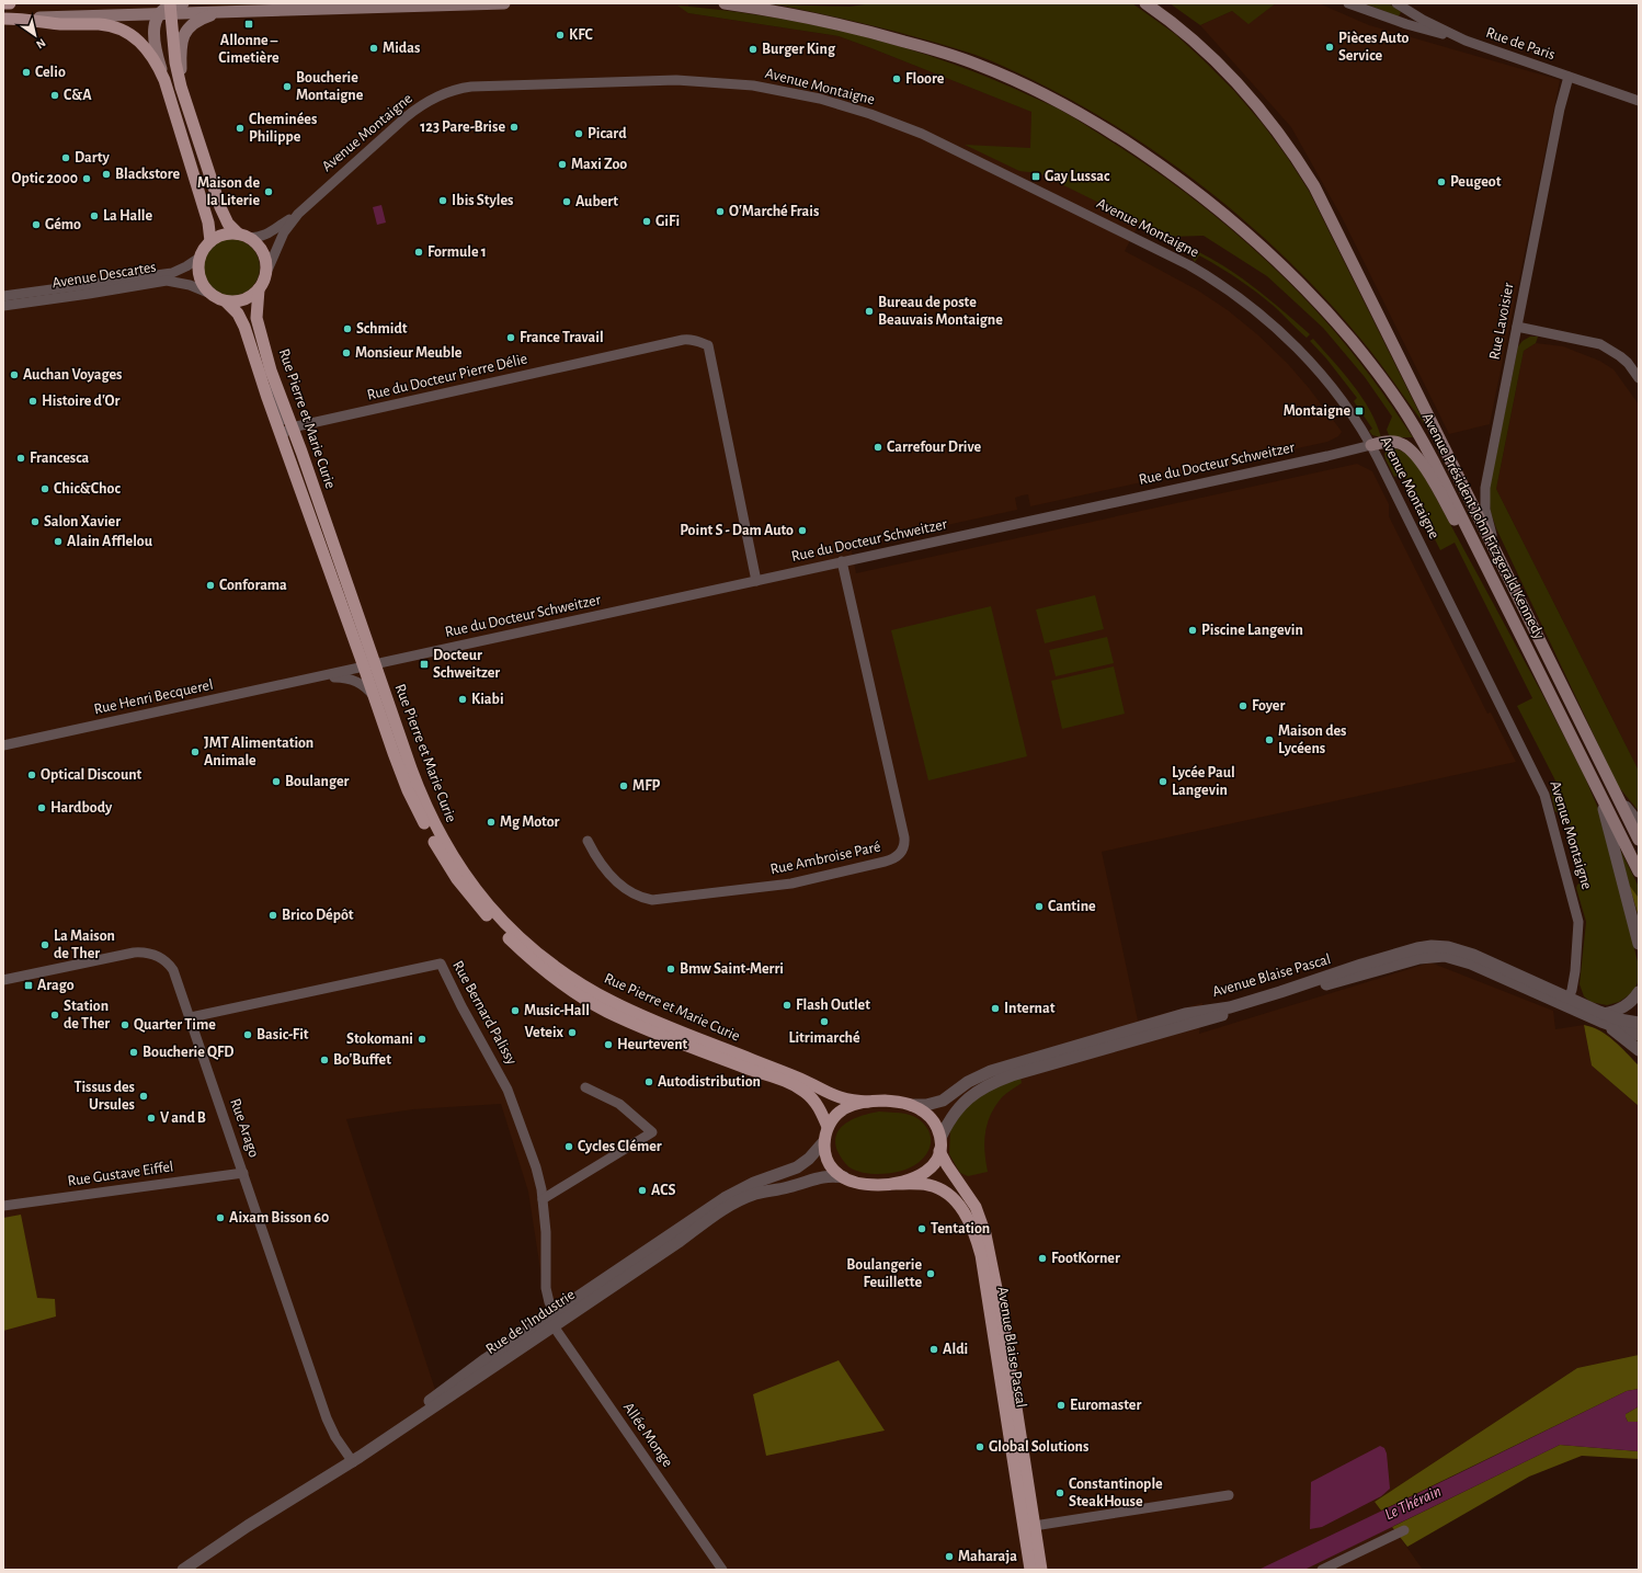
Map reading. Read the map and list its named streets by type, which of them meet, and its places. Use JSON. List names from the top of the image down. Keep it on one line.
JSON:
{"streets":{"main road":["Rue Pierre et Marie Curie","Avenue Président John Fitzgerald Kennedy","Avenue Blaise Pascal"],"street":["Rue de Paris","Avenue Montaigne","Avenue Descartes","Rue Lavoisier","Rue du Docteur Pierre Délie","Rue du Docteur Schweitzer","Rue Henri Becquerel","Rue Ambroise Paré","Rue Bernard Palissy","Rue Arago","Rue Gustave Eiffel","Rue de l'Industrie","Allée Monge"]},"crossings":[["Rue de Paris","Rue Lavoisier"],["Avenue Montaigne","Avenue Descartes"],["Avenue Montaigne","Rue Pierre et Marie Curie"],["Avenue Montaigne","Rue du Docteur Schweitzer"],["Avenue Montaigne","Avenue Blaise Pascal"],["Avenue Descartes","Rue Pierre et Marie Curie"],["Rue Lavoisier","Avenue Président John Fitzgerald Kennedy"],["Rue du Docteur Pierre Délie","Rue Pierre et Marie Curie"],["Rue du Docteur Pierre Délie","Rue du Docteur Schweitzer"],["Rue Pierre et Marie Curie","Rue du Docteur Schweitzer"],["Rue Pierre et Marie Curie","Rue Henri Becquerel"],["Rue Pierre et Marie Curie","Avenue Blaise Pascal"],["Rue Pierre et Marie Curie","Rue de l'Industrie"],["Rue du Docteur Schweitzer","Rue Henri Becquerel"],["Rue du Docteur Schweitzer","Rue Ambroise Paré"],["Avenue Blaise Pascal","Rue de l'Industrie"],["Rue Bernard Palissy","Rue Arago"],["Rue Bernard Palissy","Rue de l'Industrie"],["Rue Bernard Palissy","Allée Monge"],["Rue Arago","Rue Gustave Eiffel"],["Rue Arago","Rue de l'Industrie"],["Rue de l'Industrie","Allée Monge"]],"water":["Le Thérain"],"places":{"transit":["Allonne – Cimetière","Gay Lussac","Montaigne","Docteur Schweitzer","Arago"],"other":["KFC","Pièces Auto Service","Midas","Burger King","Celio","Floore","Boucherie Montaigne","C&A","123 Pare-Brise","Cheminées Philippe","Picard","Darty","Maxi Zoo","Blackstore","Optic 2000","Peugeot","Maison de la Literie","Ibis Styles","Aubert","O'Marché Frais","La Halle","GiFi","Gémo","Formule 1","Bureau de poste Beauvais Montaigne","Schmidt","France Travail","Monsieur Meuble","Auchan Voyages","Histoire d'Or","Carrefour Drive","Francesca","Chic&Choc","Salon Xavier","Point S - Dam Auto","Alain Afflelou","Conforama","Piscine Langevin","Kiabi","Foyer","Maison des Lycéens","JMT Alimentation Animale","Optical Discount","Boulanger","Lycée Paul Langevin","MFP","Hardbody","Mg Motor","Cantine","Brico Dépôt","La Maison de Ther","Bmw Saint-Merri","Flash Outlet","Internat","Music-Hall","Station de Ther","Litrimarché","Quarter Time","Veteix","Basic-Fit","Stokomani","Heurtevent","Boucherie QFD","Bo'Buffet","Autodistribution","Tissus des Ursules","V and B","Cycles Clémer","ACS","Aixam Bisson 60","Tentation","FootKorner","Boulangerie Feuillette","Aldi","Euromaster","Global Solutions","Constantinople SteakHouse","Maharaja"]},"north":"bottom right"}
